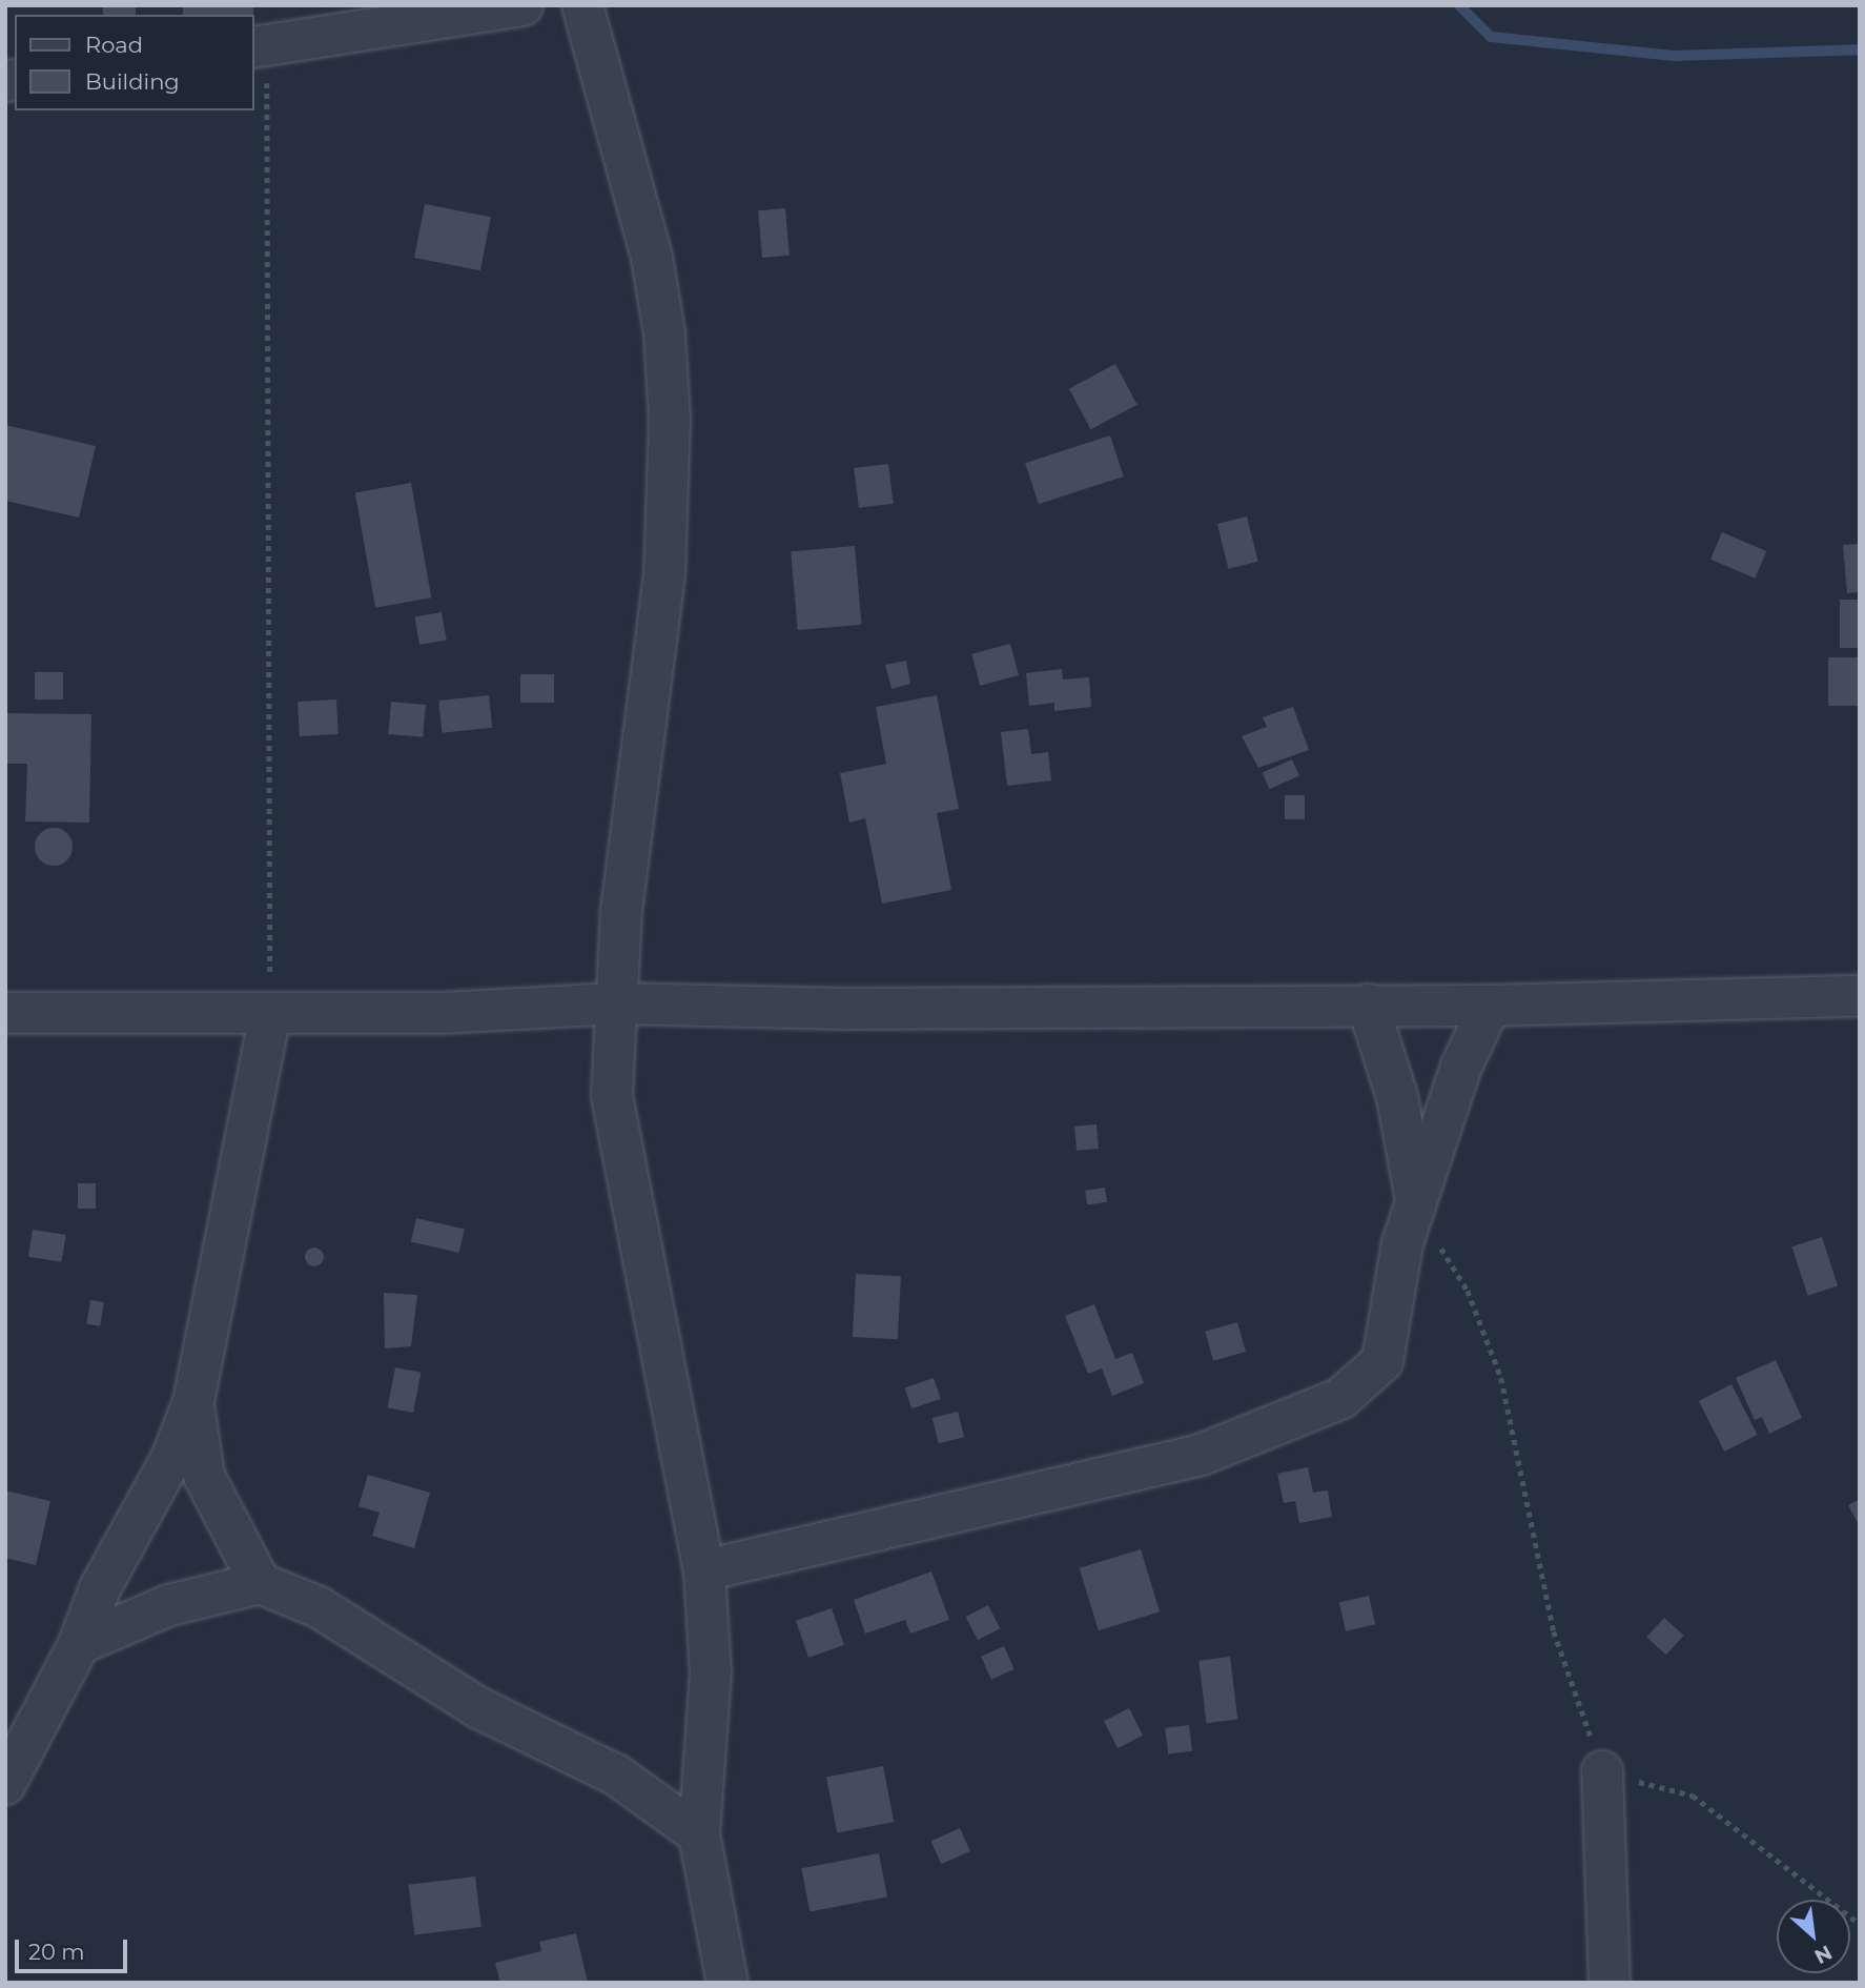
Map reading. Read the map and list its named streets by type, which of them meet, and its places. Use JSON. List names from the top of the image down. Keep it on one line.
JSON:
{"legend":["Road","Building"],"scale_bar":"20 m","north":"bottom right"}
